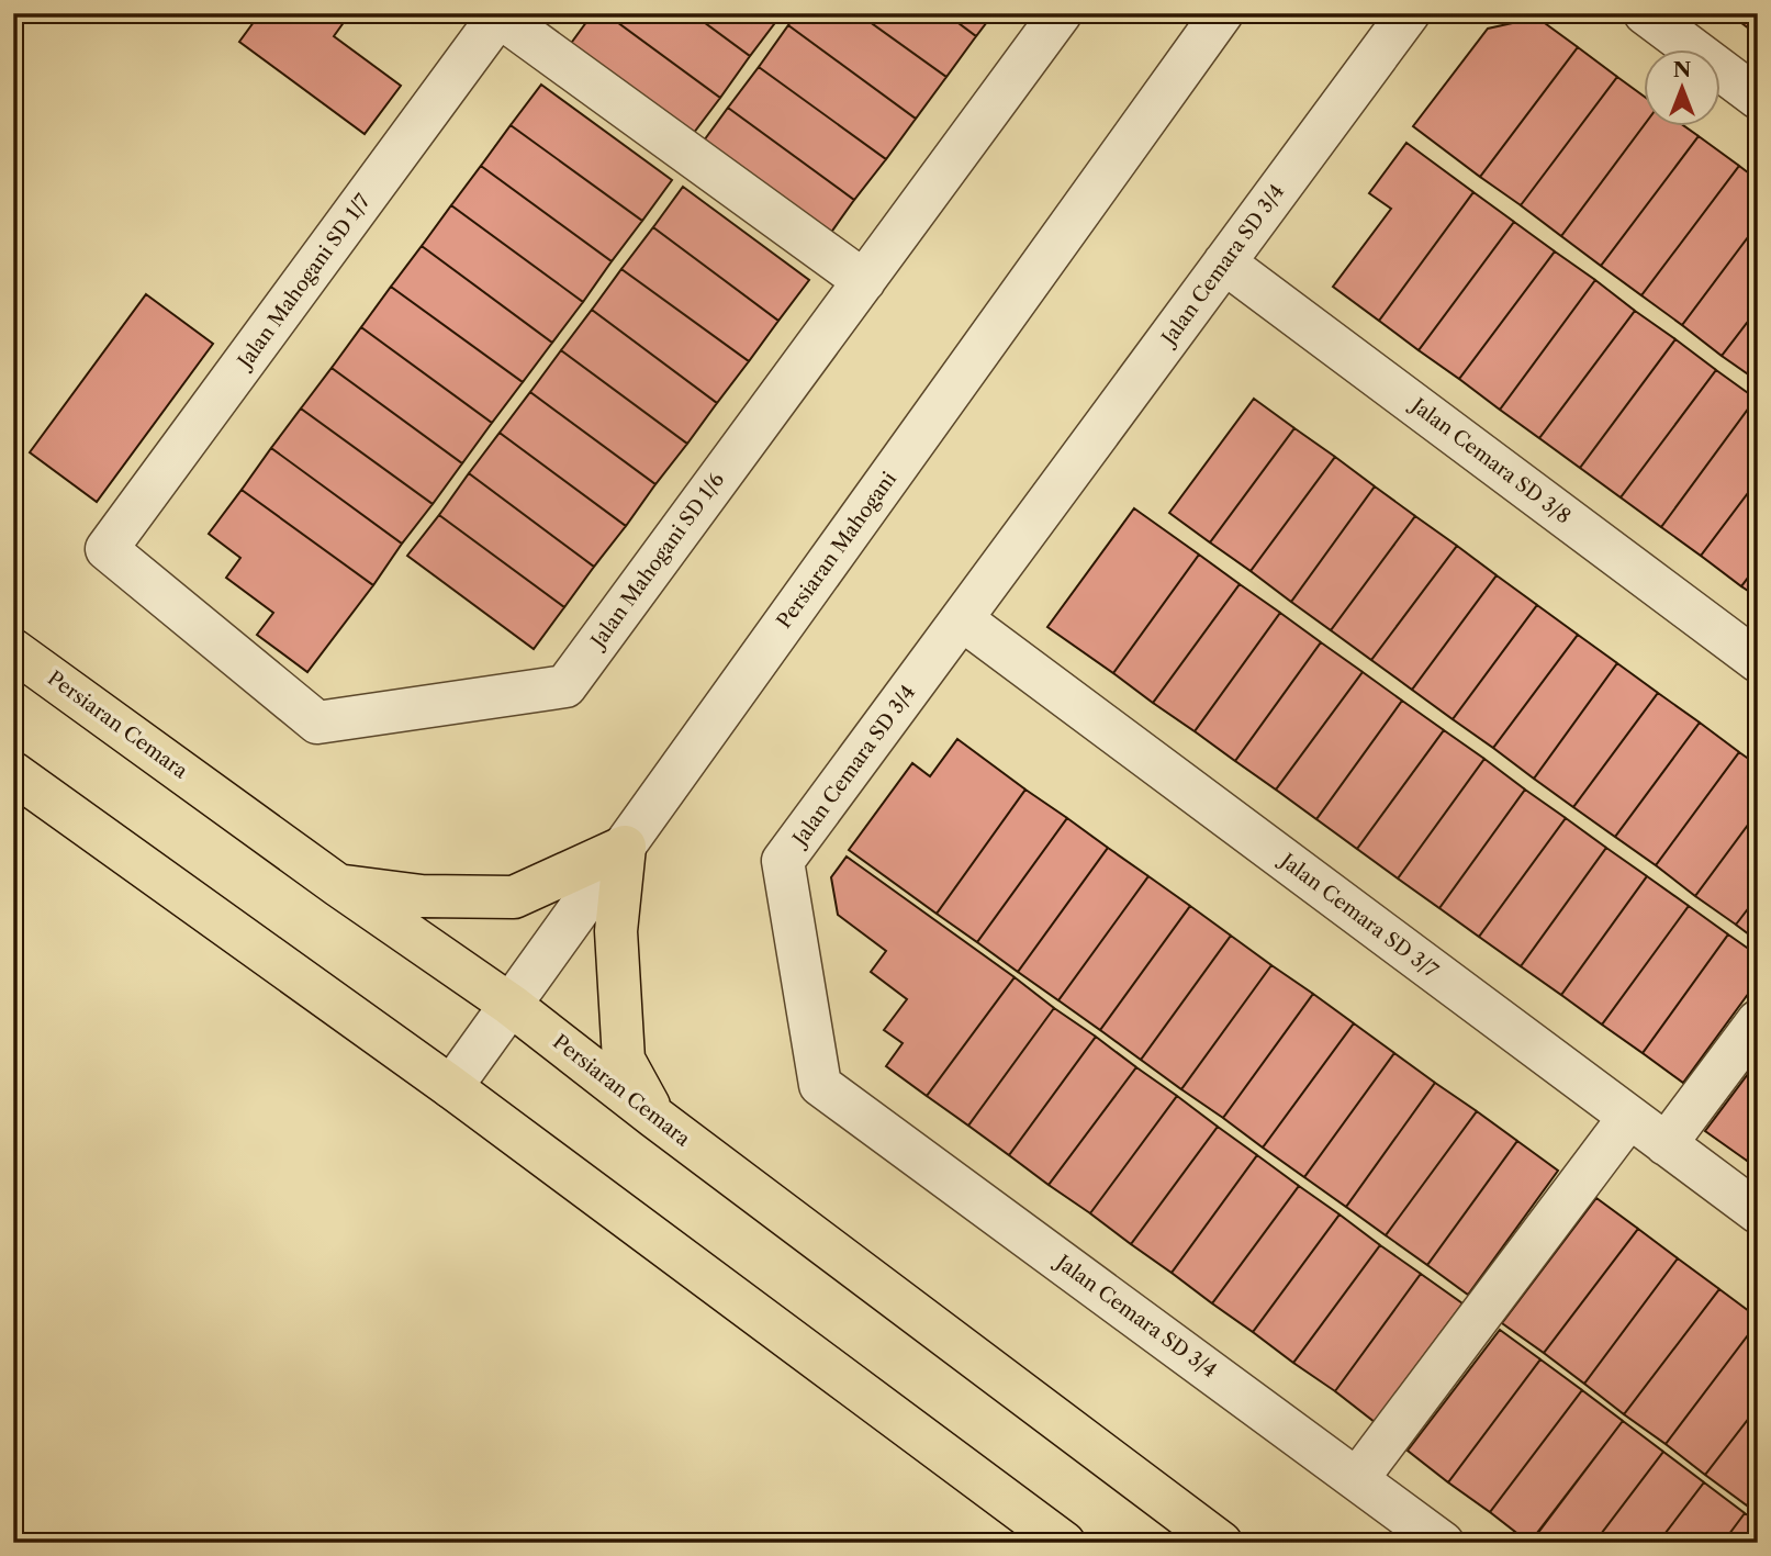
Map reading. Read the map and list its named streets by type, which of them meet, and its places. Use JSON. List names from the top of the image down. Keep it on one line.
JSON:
{"streets":{"main road":["Persiaran Cemara"],"street":["Jalan Cemara SD 3/4","Jalan Mahogani SD 1/7","Jalan Cemara SD 3/8","Persiaran Mahogani","Jalan Mahogani SD 1/6","Jalan Cemara SD 3/7"]},"crossings":[["Jalan Cemara SD 3/4","Jalan Cemara SD 3/8"],["Jalan Cemara SD 3/4","Jalan Cemara SD 3/7"],["Jalan Mahogani SD 1/7","Jalan Mahogani SD 1/6"],["Persiaran Mahogani","Persiaran Cemara"]],"north":"top"}
